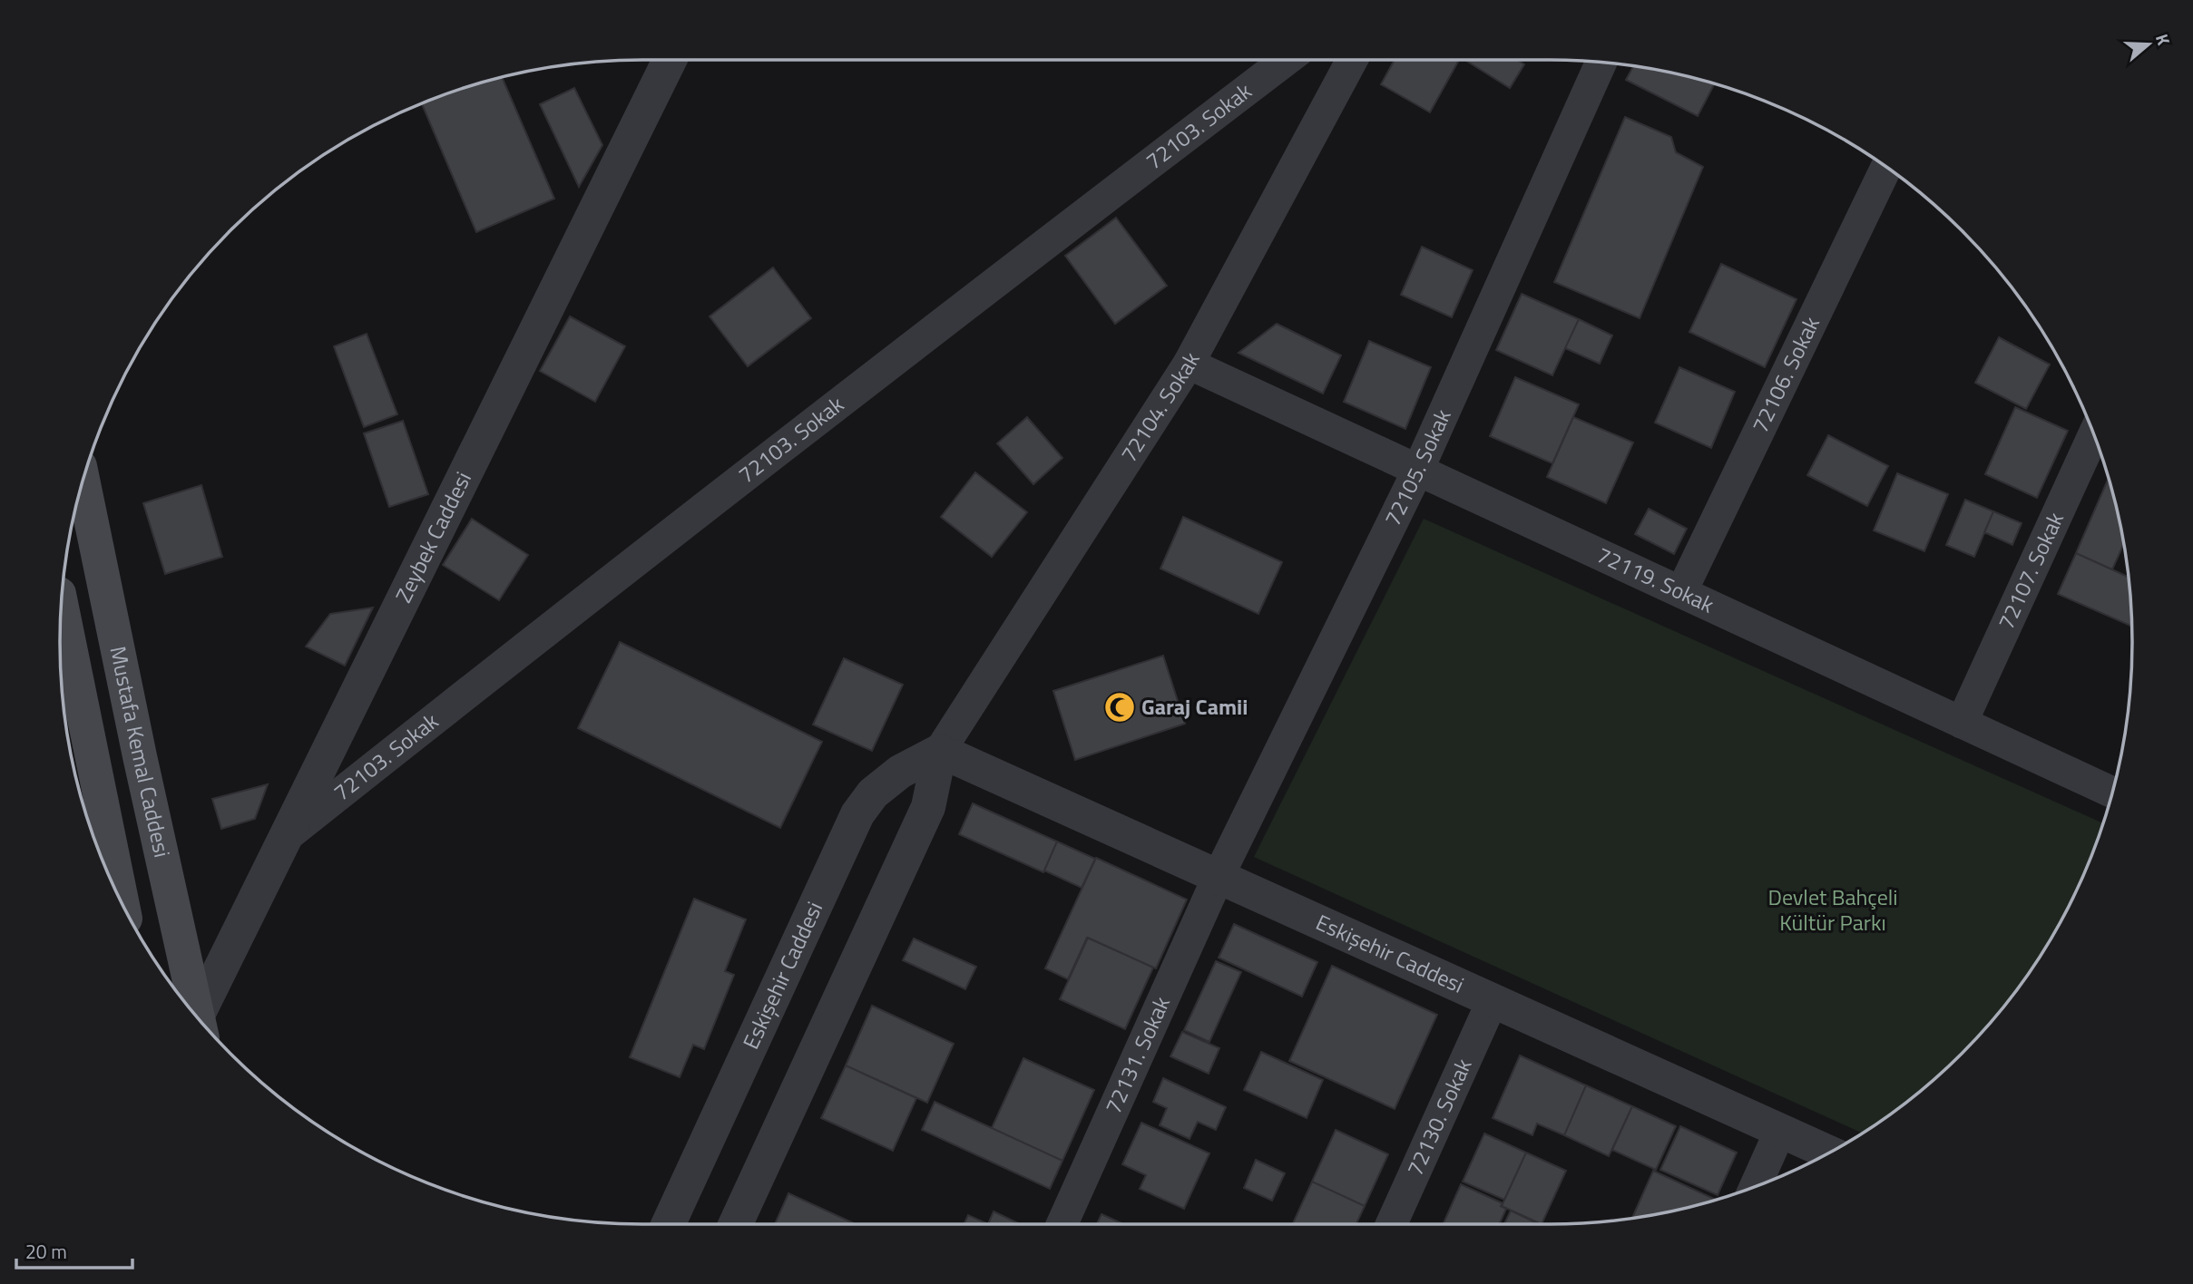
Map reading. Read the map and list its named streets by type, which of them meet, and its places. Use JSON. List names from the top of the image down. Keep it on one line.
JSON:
{"streets":{"main road":["Mustafa Kemal Caddesi"],"street":["72103. Sokak","72106. Sokak","72104. Sokak","72105. Sokak","Zeybek Caddesi","72107. Sokak","72119. Sokak","Eskişehir Caddesi","72131. Sokak","72130. Sokak"]},"crossings":[["72103. Sokak","Zeybek Caddesi"],["72106. Sokak","72119. Sokak"],["72104. Sokak","72119. Sokak"],["72104. Sokak","Eskişehir Caddesi"],["72105. Sokak","72119. Sokak"],["72105. Sokak","Eskişehir Caddesi"],["72105. Sokak","72131. Sokak"],["72107. Sokak","72119. Sokak"],["Eskişehir Caddesi","72131. Sokak"],["Eskişehir Caddesi","72130. Sokak"]],"parks":["Devlet Bahçeli Kültür Parkı"],"places":{"mosque":["Garaj Camii"]},"scale_bar":"20 m","north":"right"}
